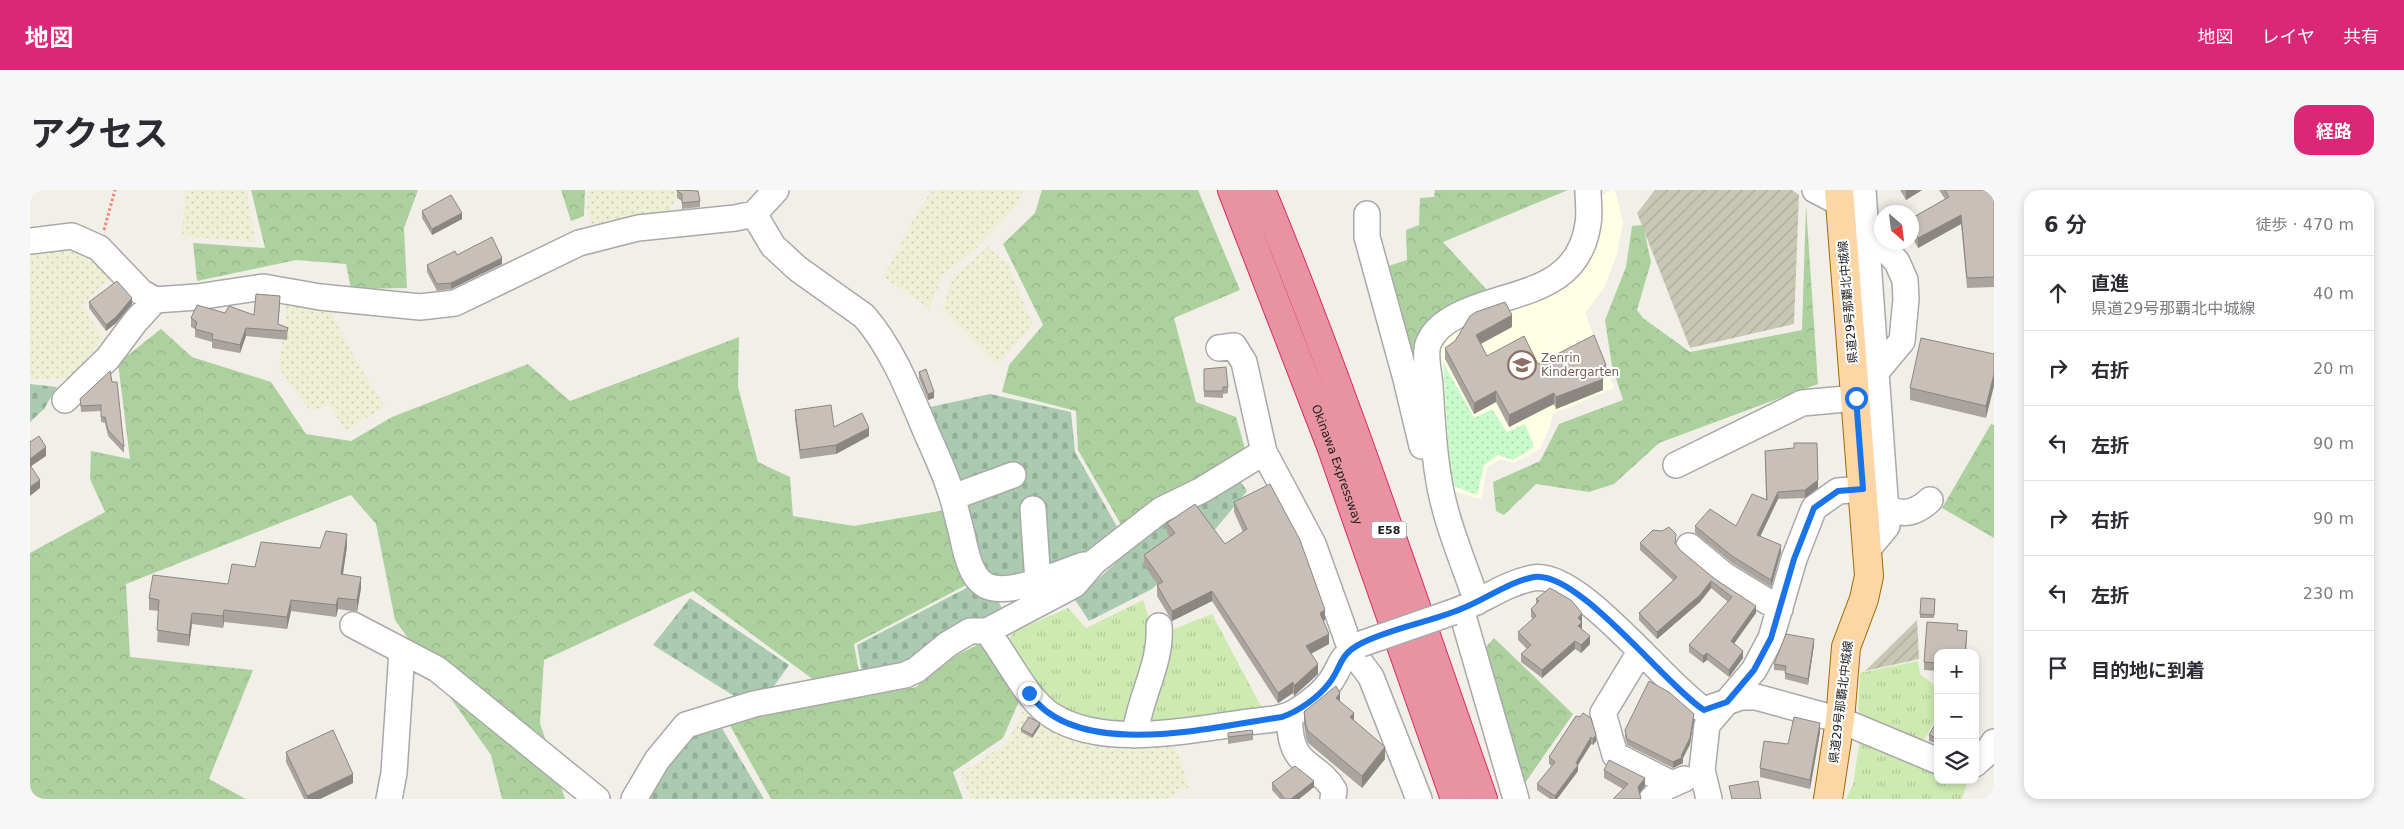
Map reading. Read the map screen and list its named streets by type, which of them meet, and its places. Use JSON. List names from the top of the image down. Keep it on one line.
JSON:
{"streets":{"highway":["Okinawa Expressway","E58"],"main road":["県道29号那覇北中城線"]},"places":{"school or university":["Zenrin Kindergarten"]},"north":"bottom right","page":{"header":"地図","nav":["地図","レイヤ","共有"],"title":"アクセス","buttons":"経路","heading":["6 分","徒歩 · 470 m"],"list":[["直進","県道29号那覇北中城線","40 m"],["右折","20 m"],["左折","90 m"],["右折","90 m"],["左折","230 m"],"目的地に到着"],"map_buttons":["+","−"]}}
